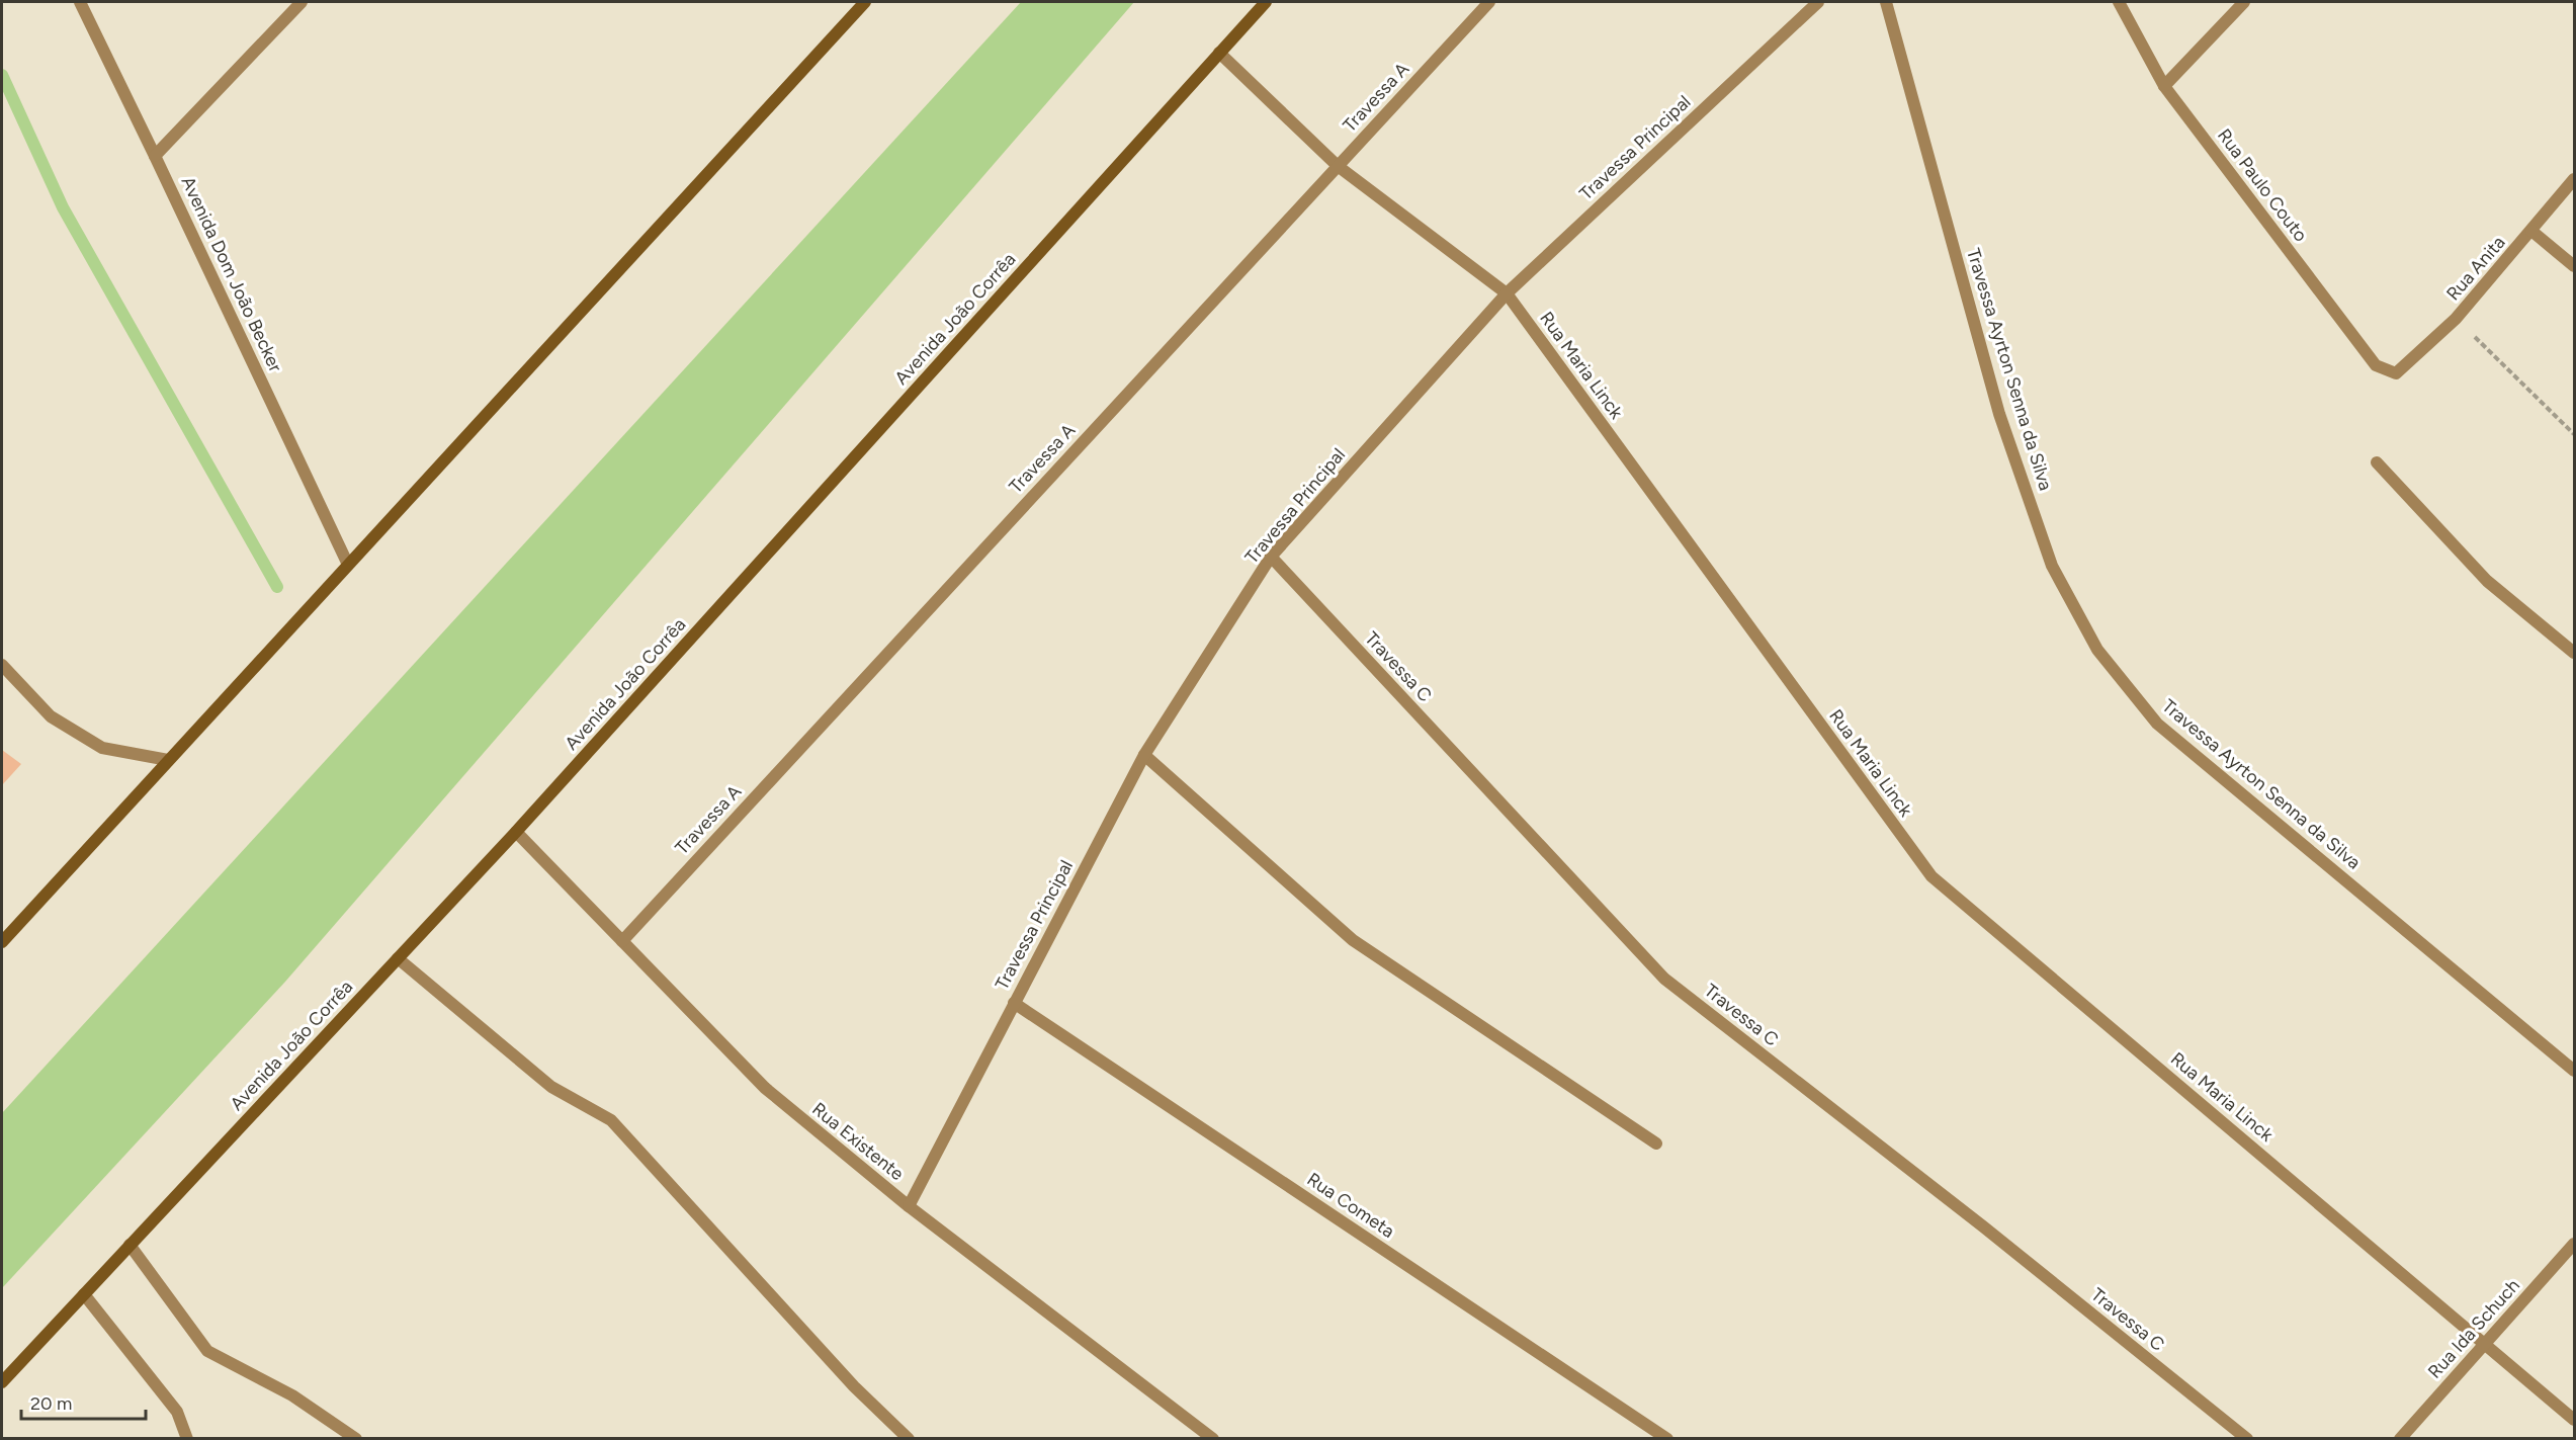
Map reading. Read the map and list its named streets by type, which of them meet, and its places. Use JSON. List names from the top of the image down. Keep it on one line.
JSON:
{"streets":{"main road":["Avenida João Corrêa"],"street":["Travessa A","Travessa Principal","Rua Paulo Couto","Rua Anita","Avenida Dom João Becker","Rua Maria Linck","Travessa Ayrton Senna da Silva","Travessa C","Rua Existente","Rua Cometa","Rua Ida Schuch"]},"crossings":[["Travessa A","Rua Maria Linck"],["Travessa A","Rua Existente"],["Travessa Principal","Rua Maria Linck"],["Travessa Principal","Travessa C"],["Travessa Principal","Rua Existente"],["Travessa Principal","Rua Cometa"],["Rua Paulo Couto","Rua Anita"],["Avenida João Corrêa","Rua Maria Linck"],["Avenida João Corrêa","Rua Existente"],["Rua Maria Linck","Rua Ida Schuch"]],"scale_bar":"20 m"}
